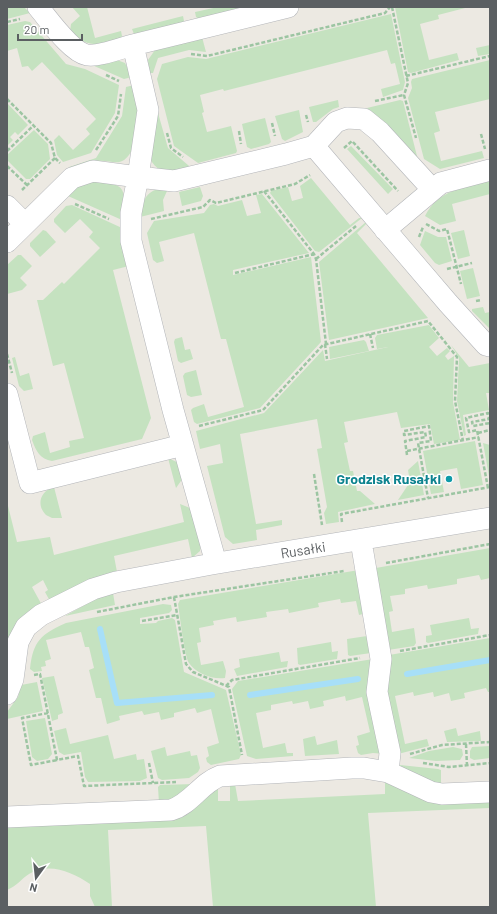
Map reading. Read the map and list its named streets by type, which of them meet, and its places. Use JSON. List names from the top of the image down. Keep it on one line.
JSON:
{"streets":{"street":["Rusałki"]},"places":["Grodzisk Rusałki"],"scale_bar":"20 m","north":"bottom"}
